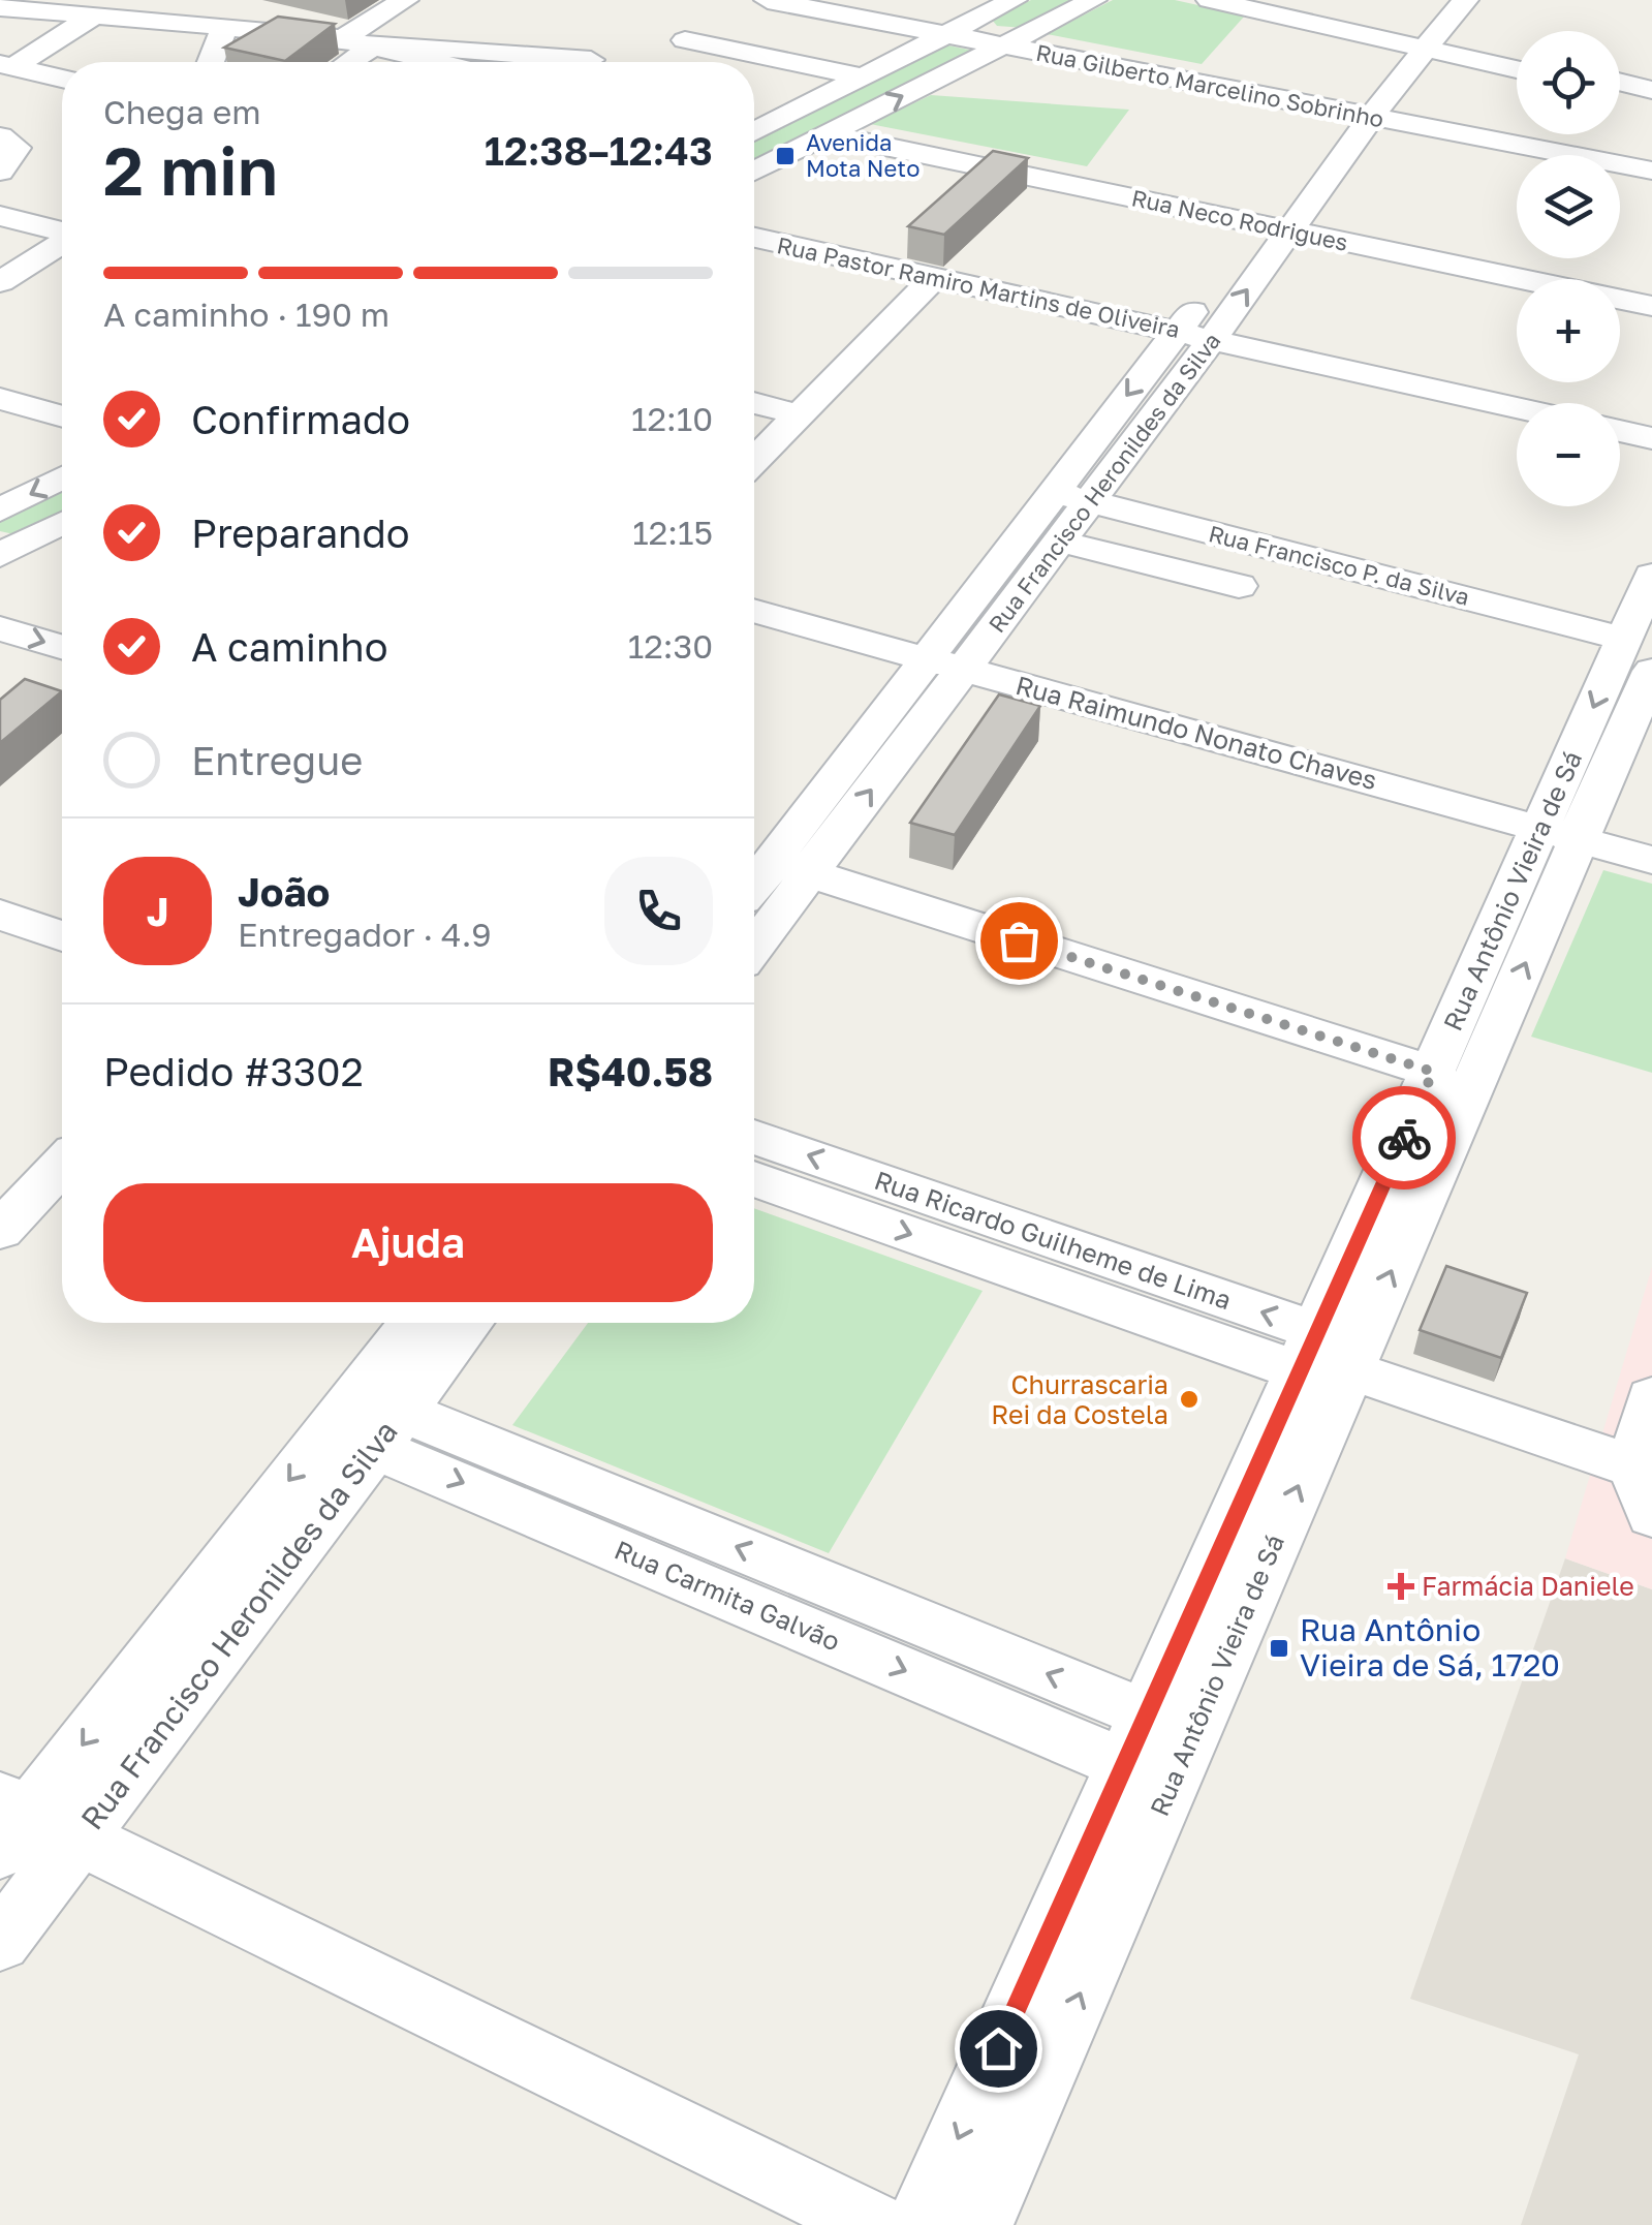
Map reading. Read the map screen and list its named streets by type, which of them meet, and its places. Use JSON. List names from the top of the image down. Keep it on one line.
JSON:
{"streets":{"street":["Rua Gilberto Marcelino Sobrinho","Rua Neco Rodrigues","Rua Pastor Ramiro Martins de Oliveira","Rua Francisco Heronildes da Silva","Rua Francisco P. da Silva","Rua Raimundo Nonato Chaves","Rua Antônio Vieira de Sá","Rua Ricardo Guilheme de Lima","Rua Carmita Galvão"]},"crossings":[["Rua Gilberto Marcelino Sobrinho","Rua Francisco Heronildes da Silva"],["Rua Neco Rodrigues","Rua Francisco Heronildes da Silva"],["Rua Pastor Ramiro Martins de Oliveira","Rua Francisco Heronildes da Silva"],["Rua Francisco Heronildes da Silva","Rua Francisco P. da Silva"],["Rua Francisco Heronildes da Silva","Rua Raimundo Nonato Chaves"],["Rua Francisco Heronildes da Silva","Rua Carmita Galvão"],["Rua Francisco P. da Silva","Rua Antônio Vieira de Sá"],["Rua Raimundo Nonato Chaves","Rua Antônio Vieira de Sá"],["Rua Antônio Vieira de Sá","Rua Ricardo Guilheme de Lima"],["Rua Antônio Vieira de Sá","Rua Carmita Galvão"]],"places":{"transit":["Avenida Mota Neto","Rua Antônio Vieira de Sá, 1720"],"other":["Churrascaria Rei da Costela"],"health":["Farmácia Daniele"]},"page":{"map_buttons":["+","−"],"heading":["2 min","Chega em","12:38–12:43"],"panel":["João","Entregador · 4.9","Pedido #3302","R$40.58"],"bar":"A caminho · 190 m","list":[["Confirmado","12:10"],["Preparando","12:15"],["A caminho","12:30"],"Entregue"],"round":"J","buttons":"Ajuda"}}
